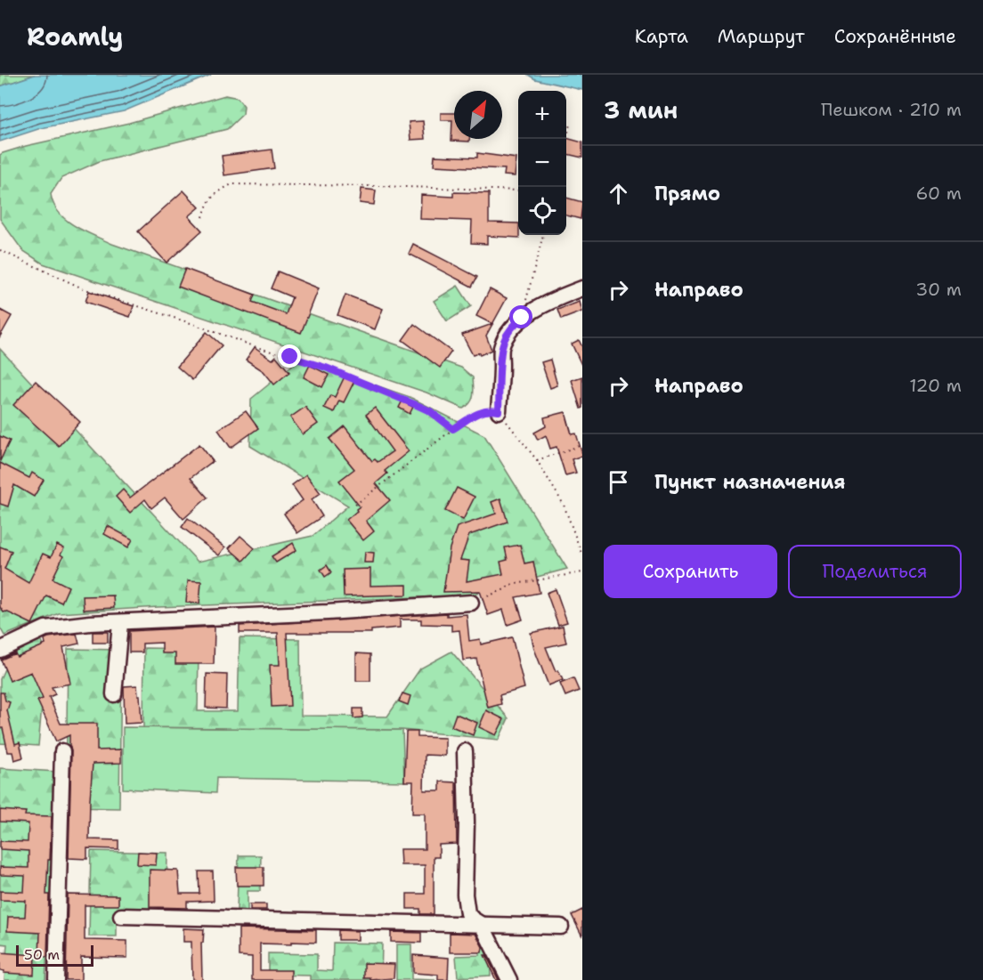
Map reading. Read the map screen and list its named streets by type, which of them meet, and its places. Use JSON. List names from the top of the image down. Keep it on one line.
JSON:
{"scale_bar":"50 m","north":"top right","page":{"header":"Roamly","nav":["Карта","Маршрут","Сохранённые"],"heading":["3 мин","Пешком · 210 m"],"map_buttons":["+","−"],"list":[["Прямо","60 m"],["Направо","30 m"],["Направо","120 m"],"Пункт назначения"],"buttons":["Сохранить","Поделиться"],"scale":"50 m"}}
